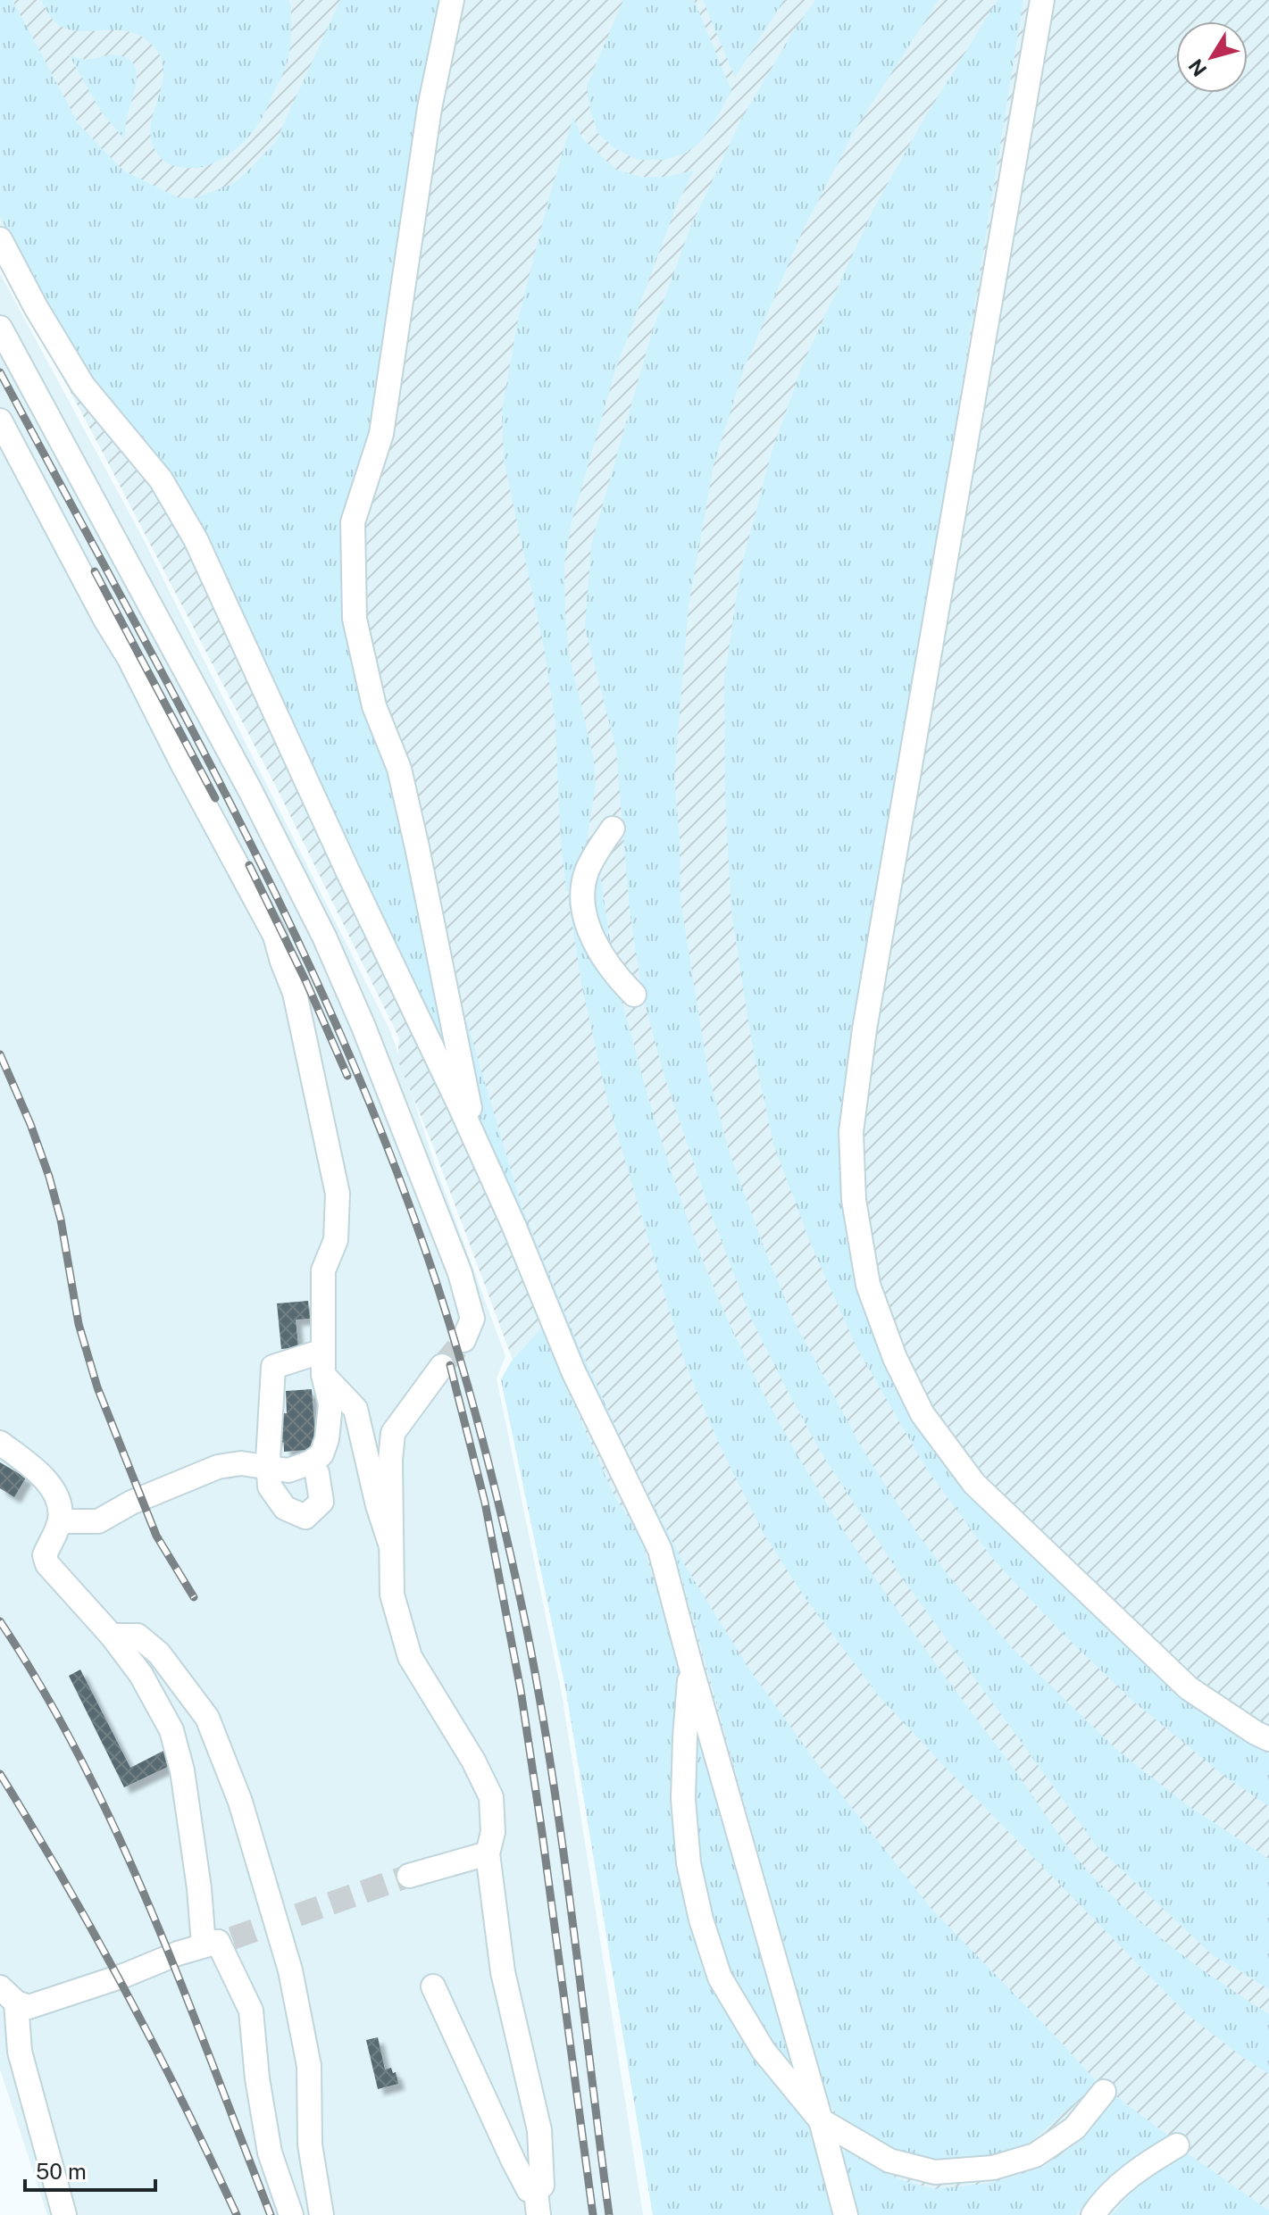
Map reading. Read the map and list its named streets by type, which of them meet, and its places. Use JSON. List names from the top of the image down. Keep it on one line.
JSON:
{"scale_bar":"50 m","north":"bottom left"}
